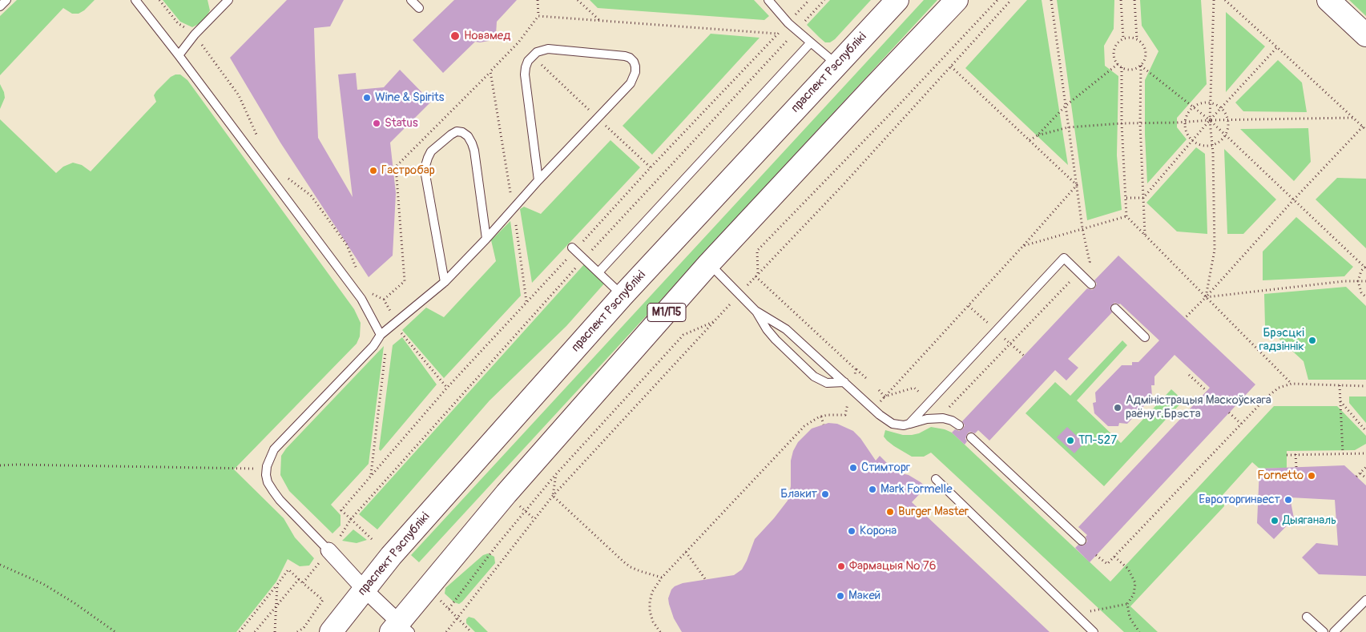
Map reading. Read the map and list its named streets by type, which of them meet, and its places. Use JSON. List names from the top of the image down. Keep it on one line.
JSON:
{"streets":{"highway":["праспект Рэспублікі","М1/П5"]},"places":["Новамед","Wine & Spirits","Status","Гастробар","Брэсцкі гадзіннік","Адміністрацыя Маскоўскага раёну г.Брэста","ТП-527","Стимторг","Fornetto","Mark Formelle","Блакит","Евроторгинвест","Burger Master","Дыяганаль","Корона","Фармацыя № 76","Макей"]}
